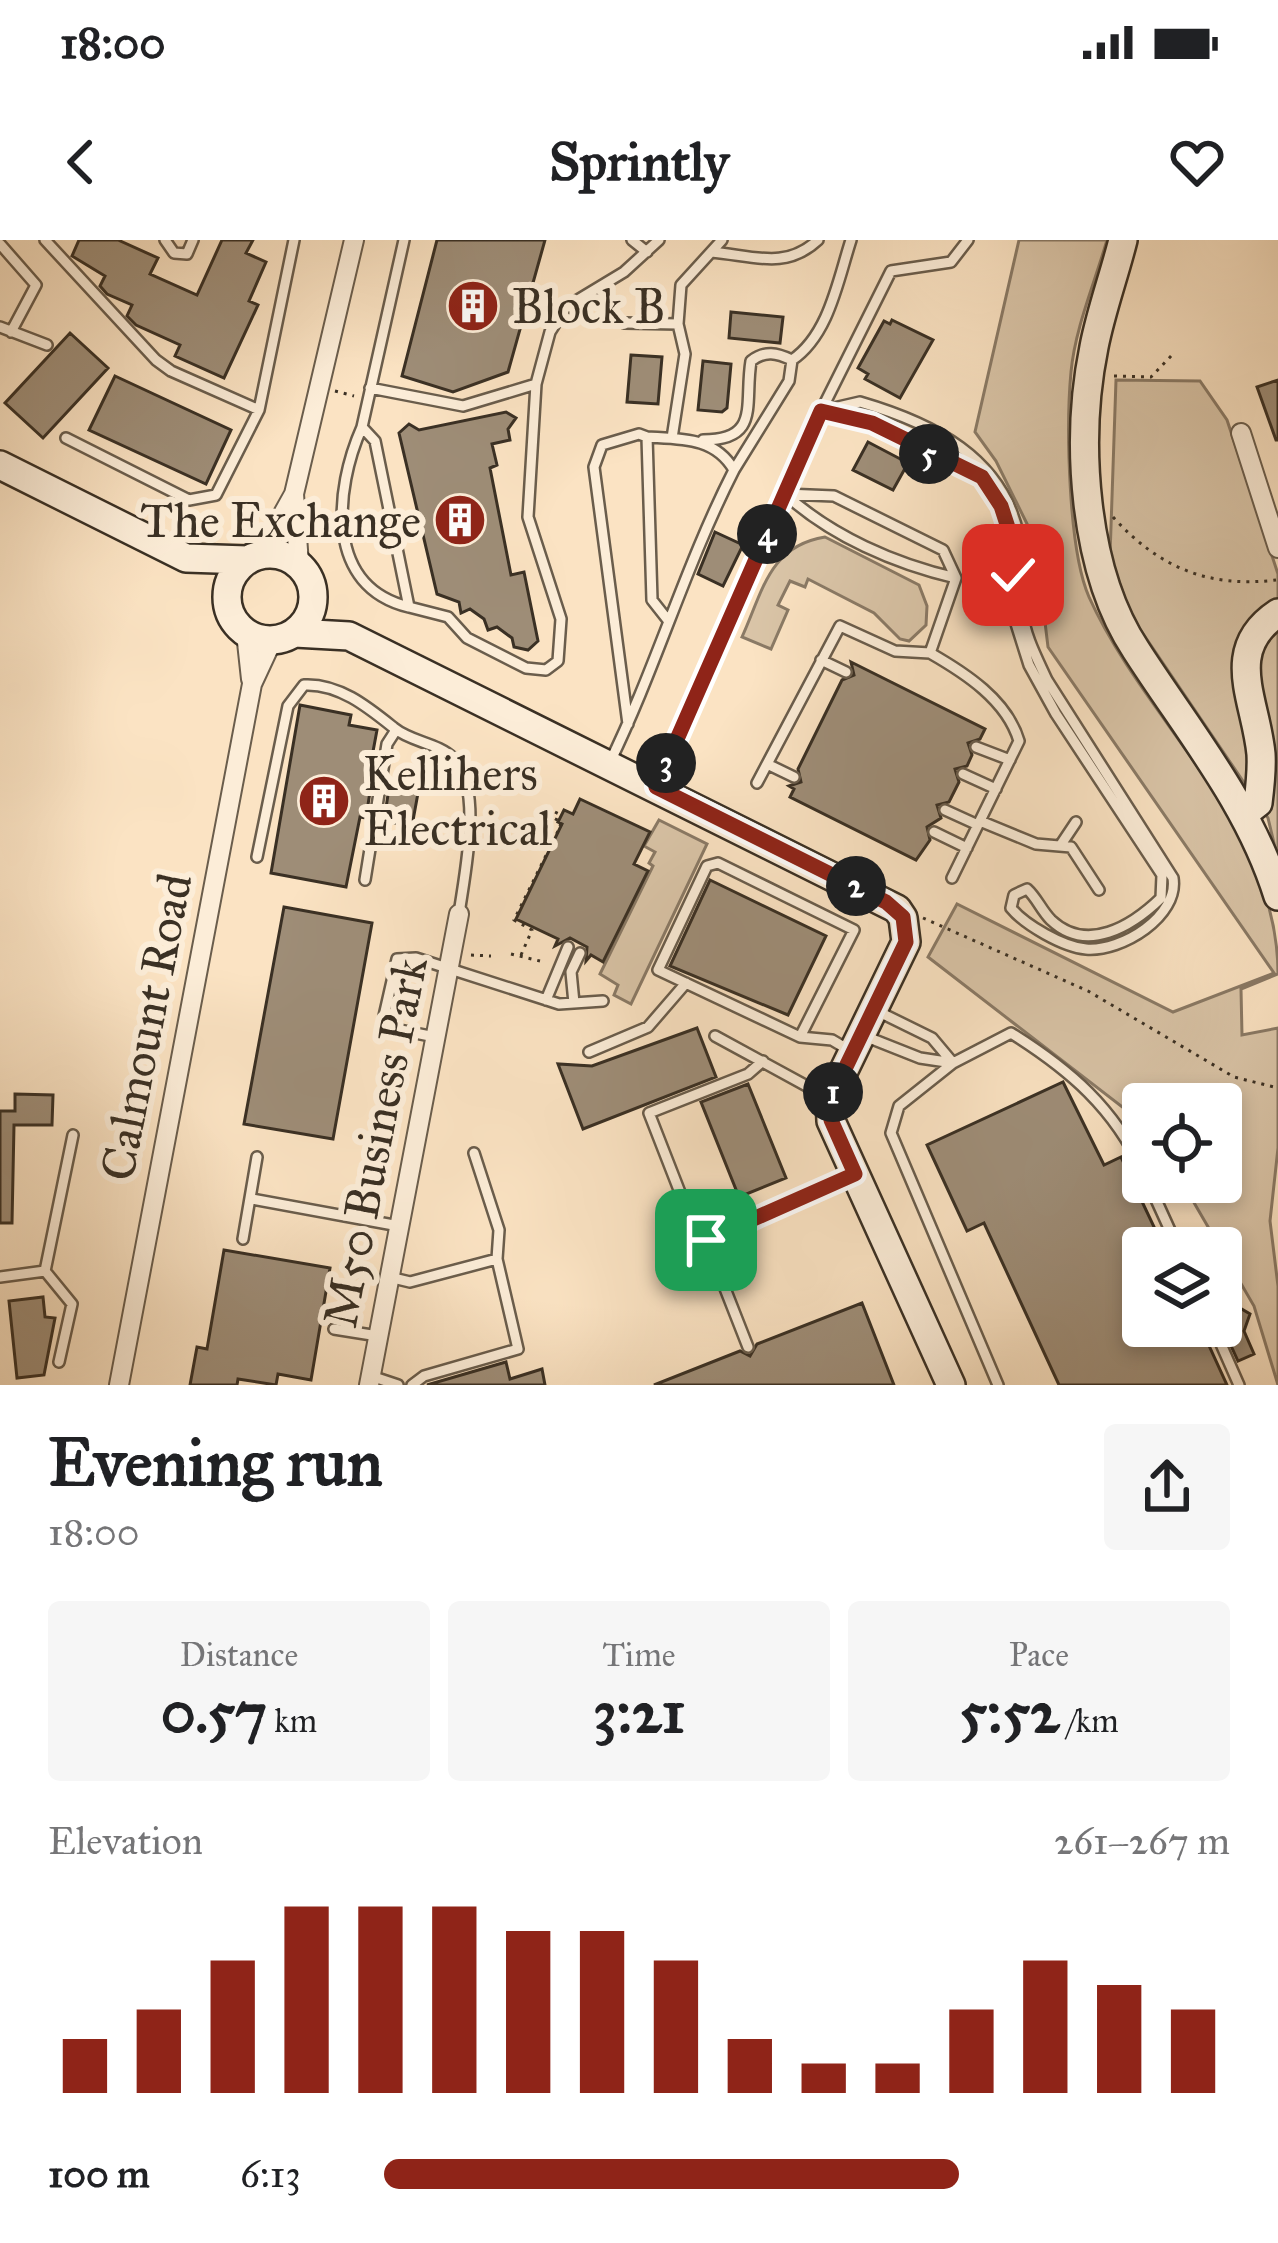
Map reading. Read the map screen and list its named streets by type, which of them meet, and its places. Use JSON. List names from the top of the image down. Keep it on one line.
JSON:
{"streets":{"street":["Calmount Road","M50 Business Park"]},"places":{"building":["Block B","The Exchange","Kellihers Electrical"]},"page":{"status":"18:00","header":"Sprintly","pins":["5","4","3","2","1"],"heading":["Evening run","18:00"],"stats":[["Distance","0.57 km"],["Time","3:21"],["Pace","5:52 /km"]],"chart":["Elevation","261–267 m"],"list":[{"name":"100 m","note":"6:13"}]}}
